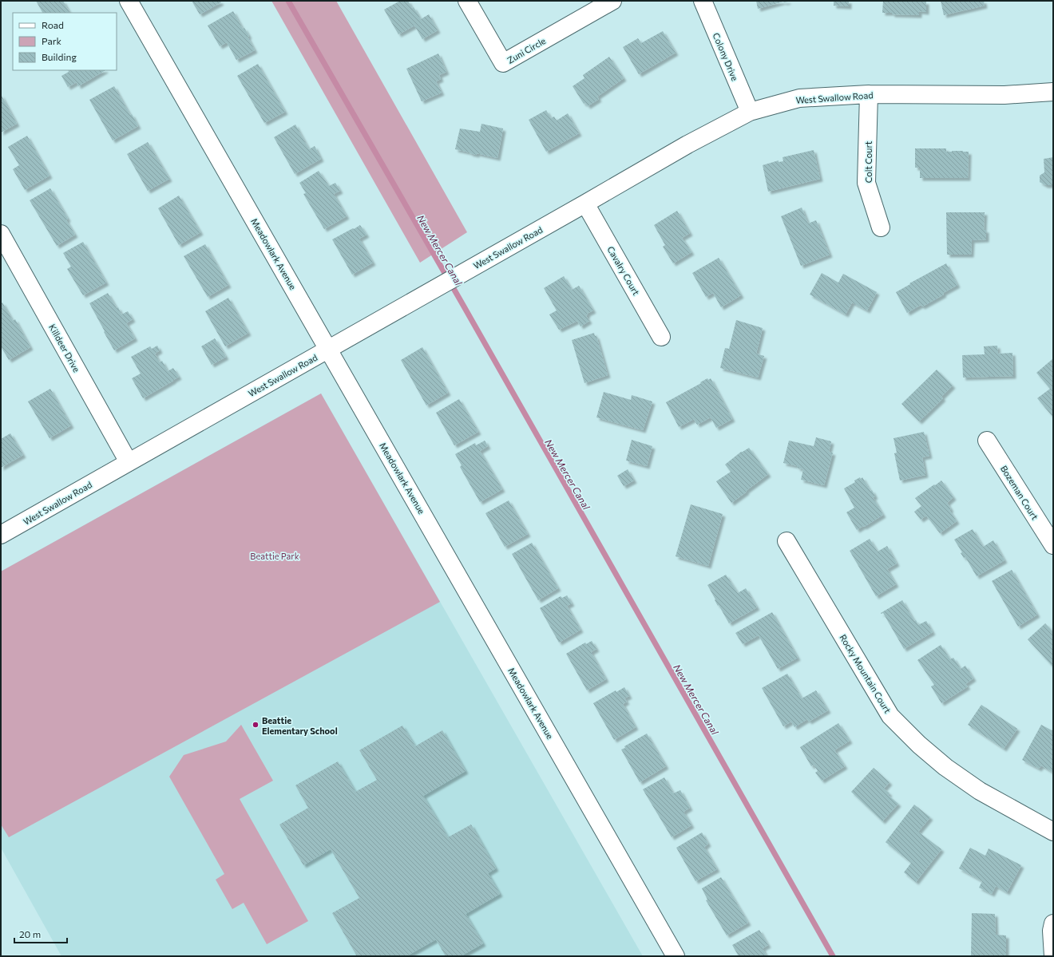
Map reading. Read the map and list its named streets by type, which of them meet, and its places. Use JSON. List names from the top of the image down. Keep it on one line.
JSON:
{"streets":{"street":["Zuni Circle","Colony Drive","West Swallow Road","Colt Court","Meadowlark Avenue","Cavalry Court","Killdeer Drive","Bozeman Court","Rocky Mountain Court"]},"crossings":[["Colony Drive","West Swallow Road"],["West Swallow Road","Colt Court"],["West Swallow Road","Meadowlark Avenue"],["West Swallow Road","Cavalry Court"],["West Swallow Road","Killdeer Drive"]],"water":["New Mercer Canal"],"parks":["Beattie Park"],"places":["Beattie Elementary School"],"legend":["Road","Park","Building"],"scale_bar":"20 m"}
